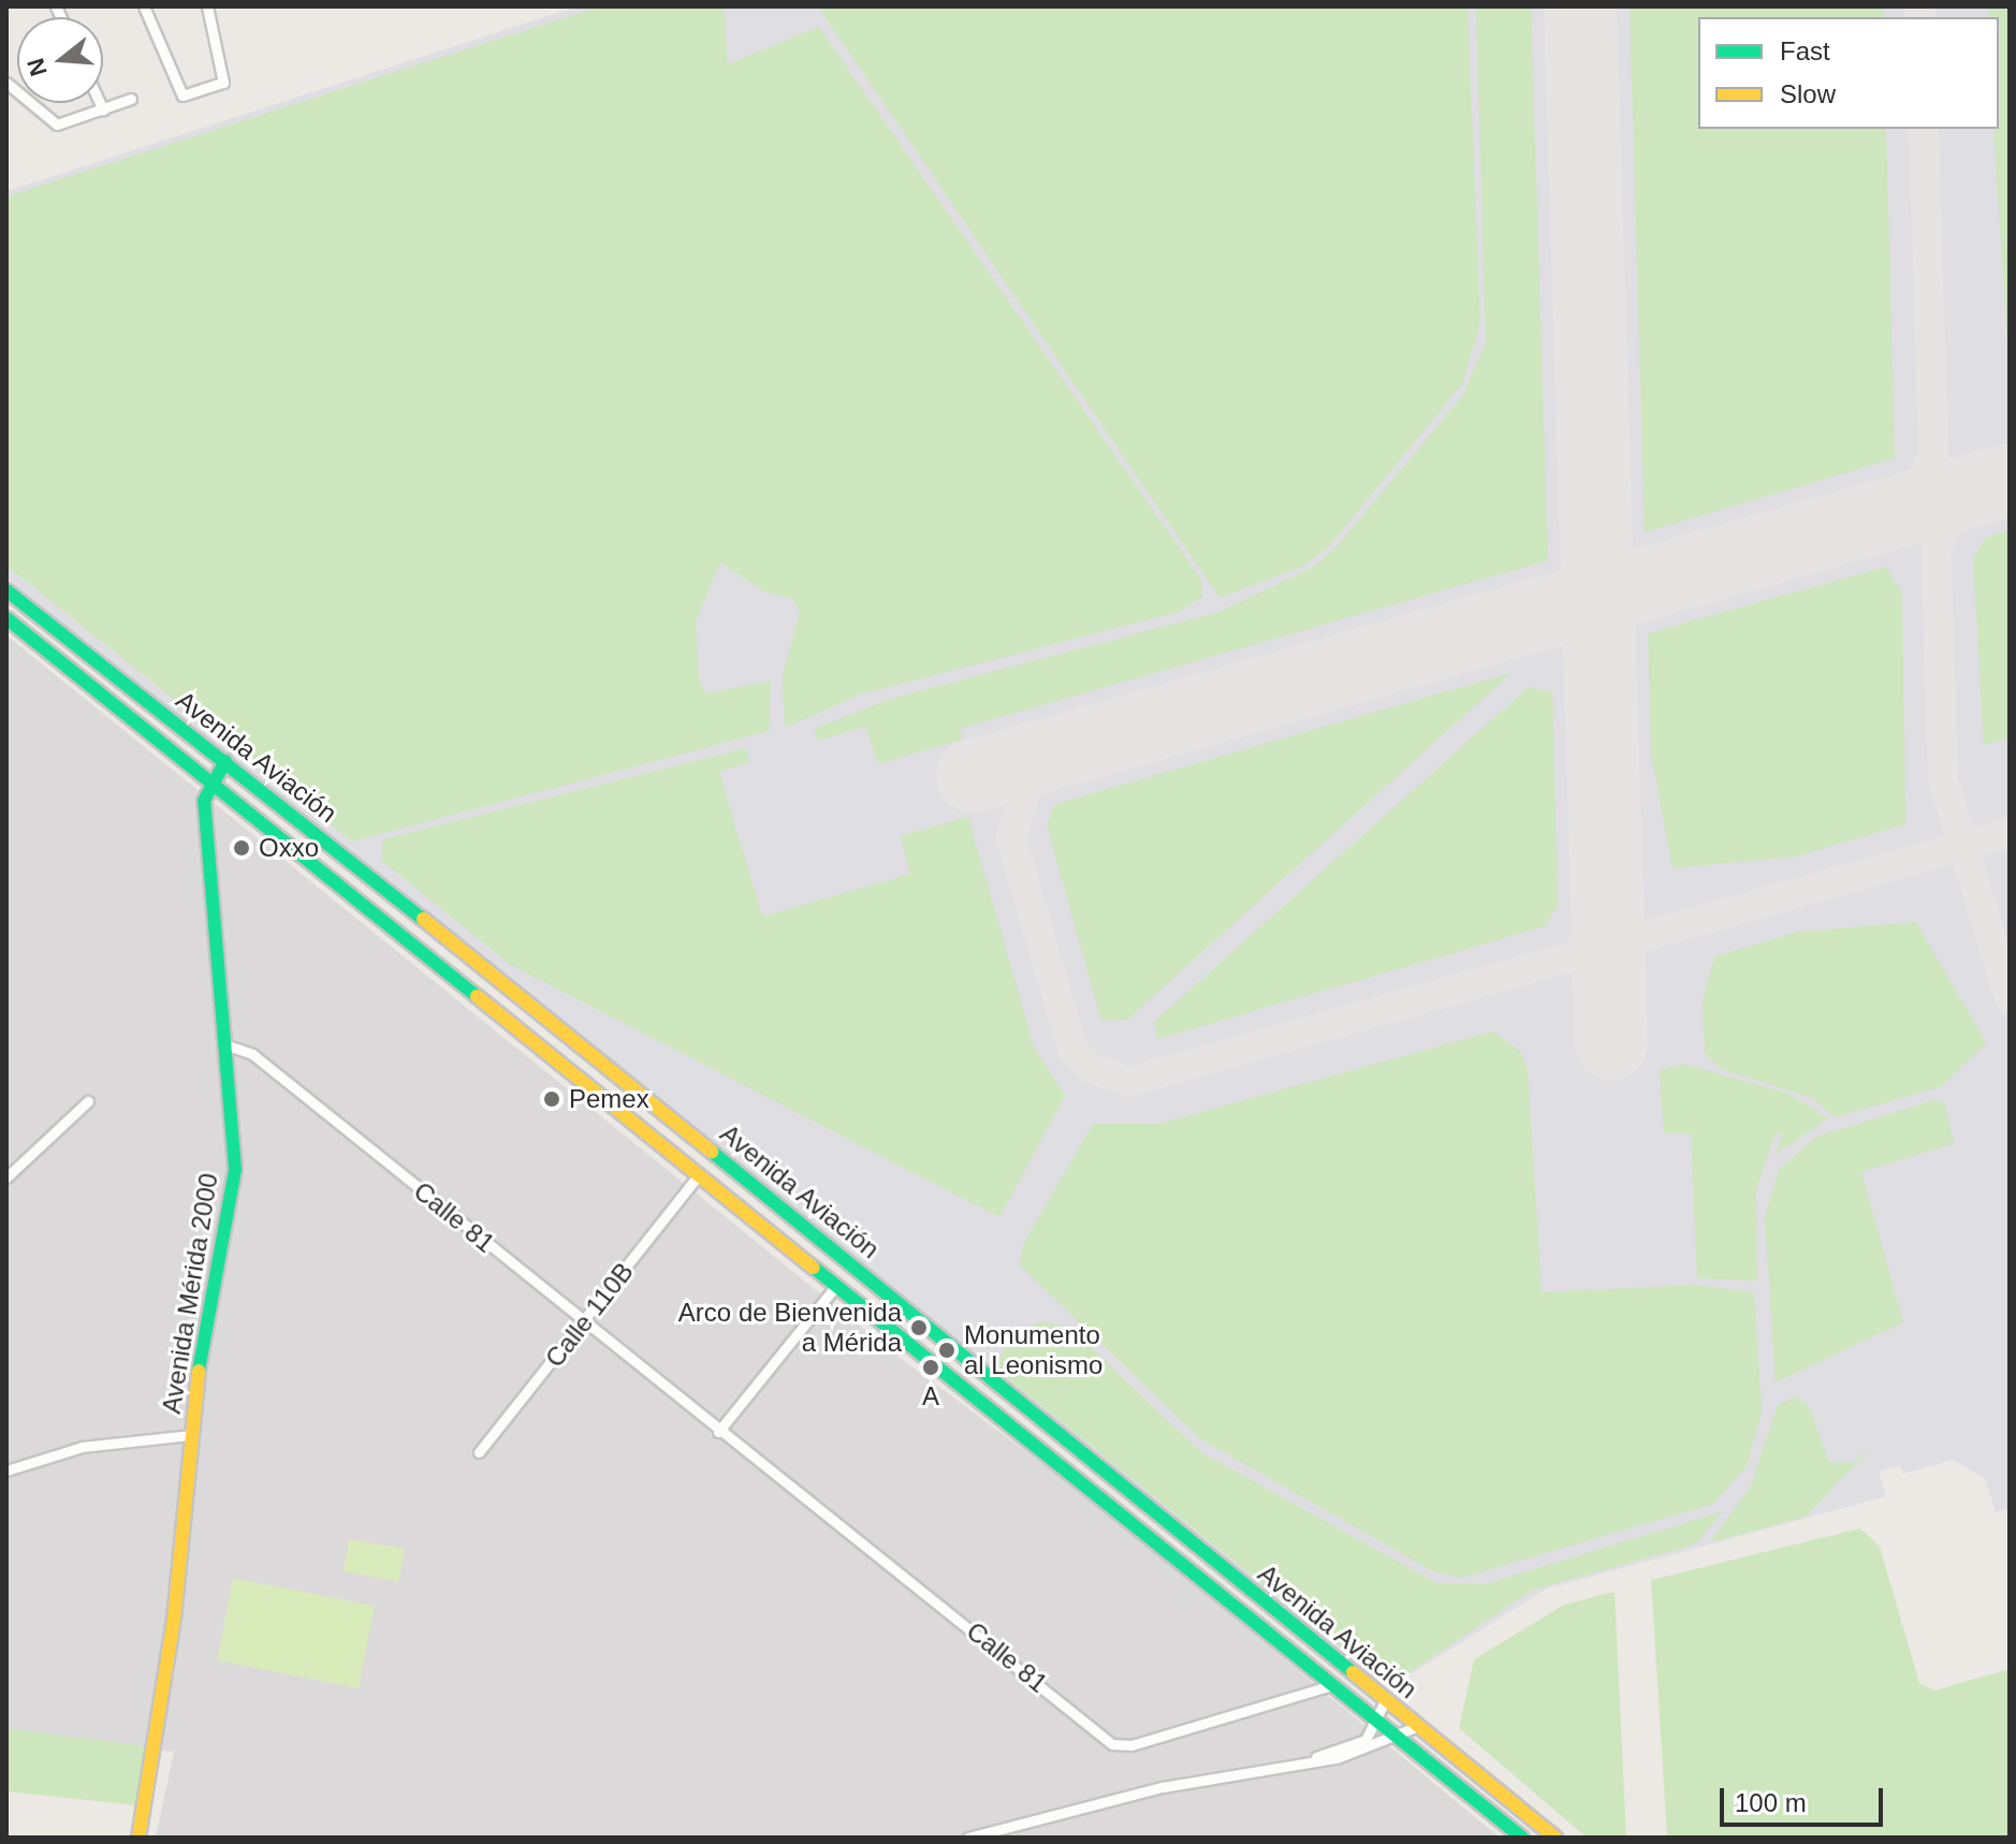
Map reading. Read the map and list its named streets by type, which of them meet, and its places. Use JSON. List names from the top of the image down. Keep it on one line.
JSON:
{"streets":{"main road":["Avenida Aviación","Avenida Mérida 2000"],"street":["Calle 81","Calle 110B"]},"crossings":[["Avenida Aviación","Calle 81"],["Avenida Aviación","Avenida Mérida 2000"],["Avenida Aviación","Calle 110B"],["Calle 81","Avenida Mérida 2000"],["Calle 81","Calle 110B"]],"places":["Oxxo","Pemex","Arco de Bienvenida a Mérida","Monumento al Leonismo","A"],"legend":["Fast","Slow"],"scale_bar":"100 m","north":"left"}
